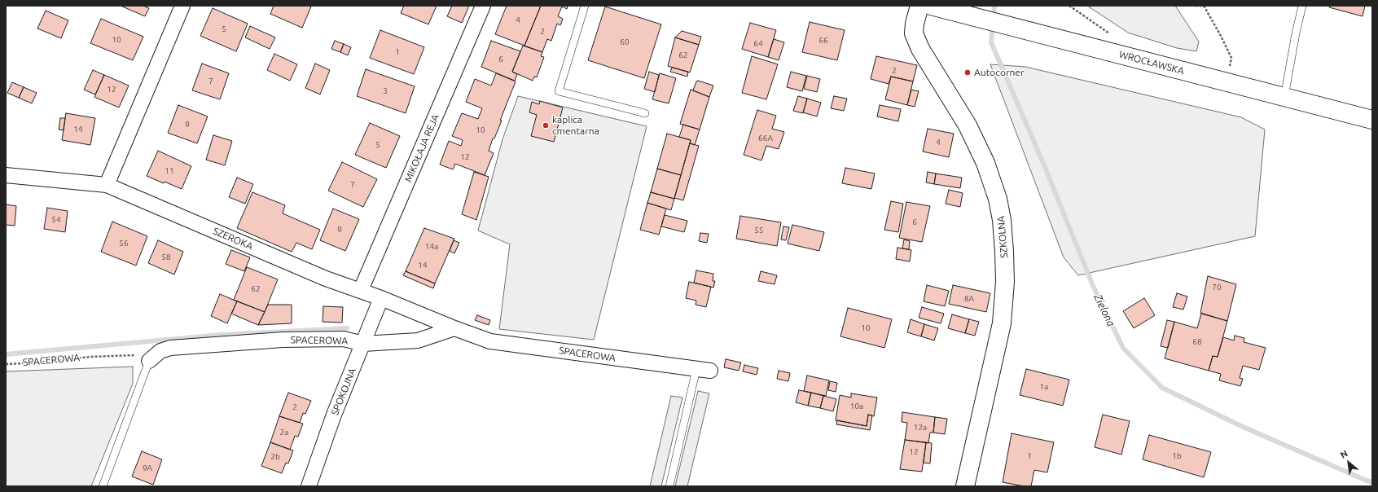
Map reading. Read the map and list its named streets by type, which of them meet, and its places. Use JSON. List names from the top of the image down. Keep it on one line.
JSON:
{"streets":{"street":["WROCŁAWSKA","MIKOŁAJA REJA","SZKOLNA","SZEROKA","SPACEROWA","SPOKOJNA"]},"crossings":[["MIKOŁAJA REJA","SZEROKA"],["SZEROKA","SPACEROWA"],["SZEROKA","SPOKOJNA"],["SPACEROWA","SPOKOJNA"]],"water":["Zielona"],"places":["Autocorner","kaplica cmentarna"],"house_numbers":["4","5","2","10","66","60","64","1","62","6","2","7","12","3","9","14","10","66A","4","5","12","11","7","54","6","9","55","56","14a","58","14","70","62","8A","10","68","1a","10a","2","12a","2a","12","1","1b","2b","9A"],"north":"top left"}
